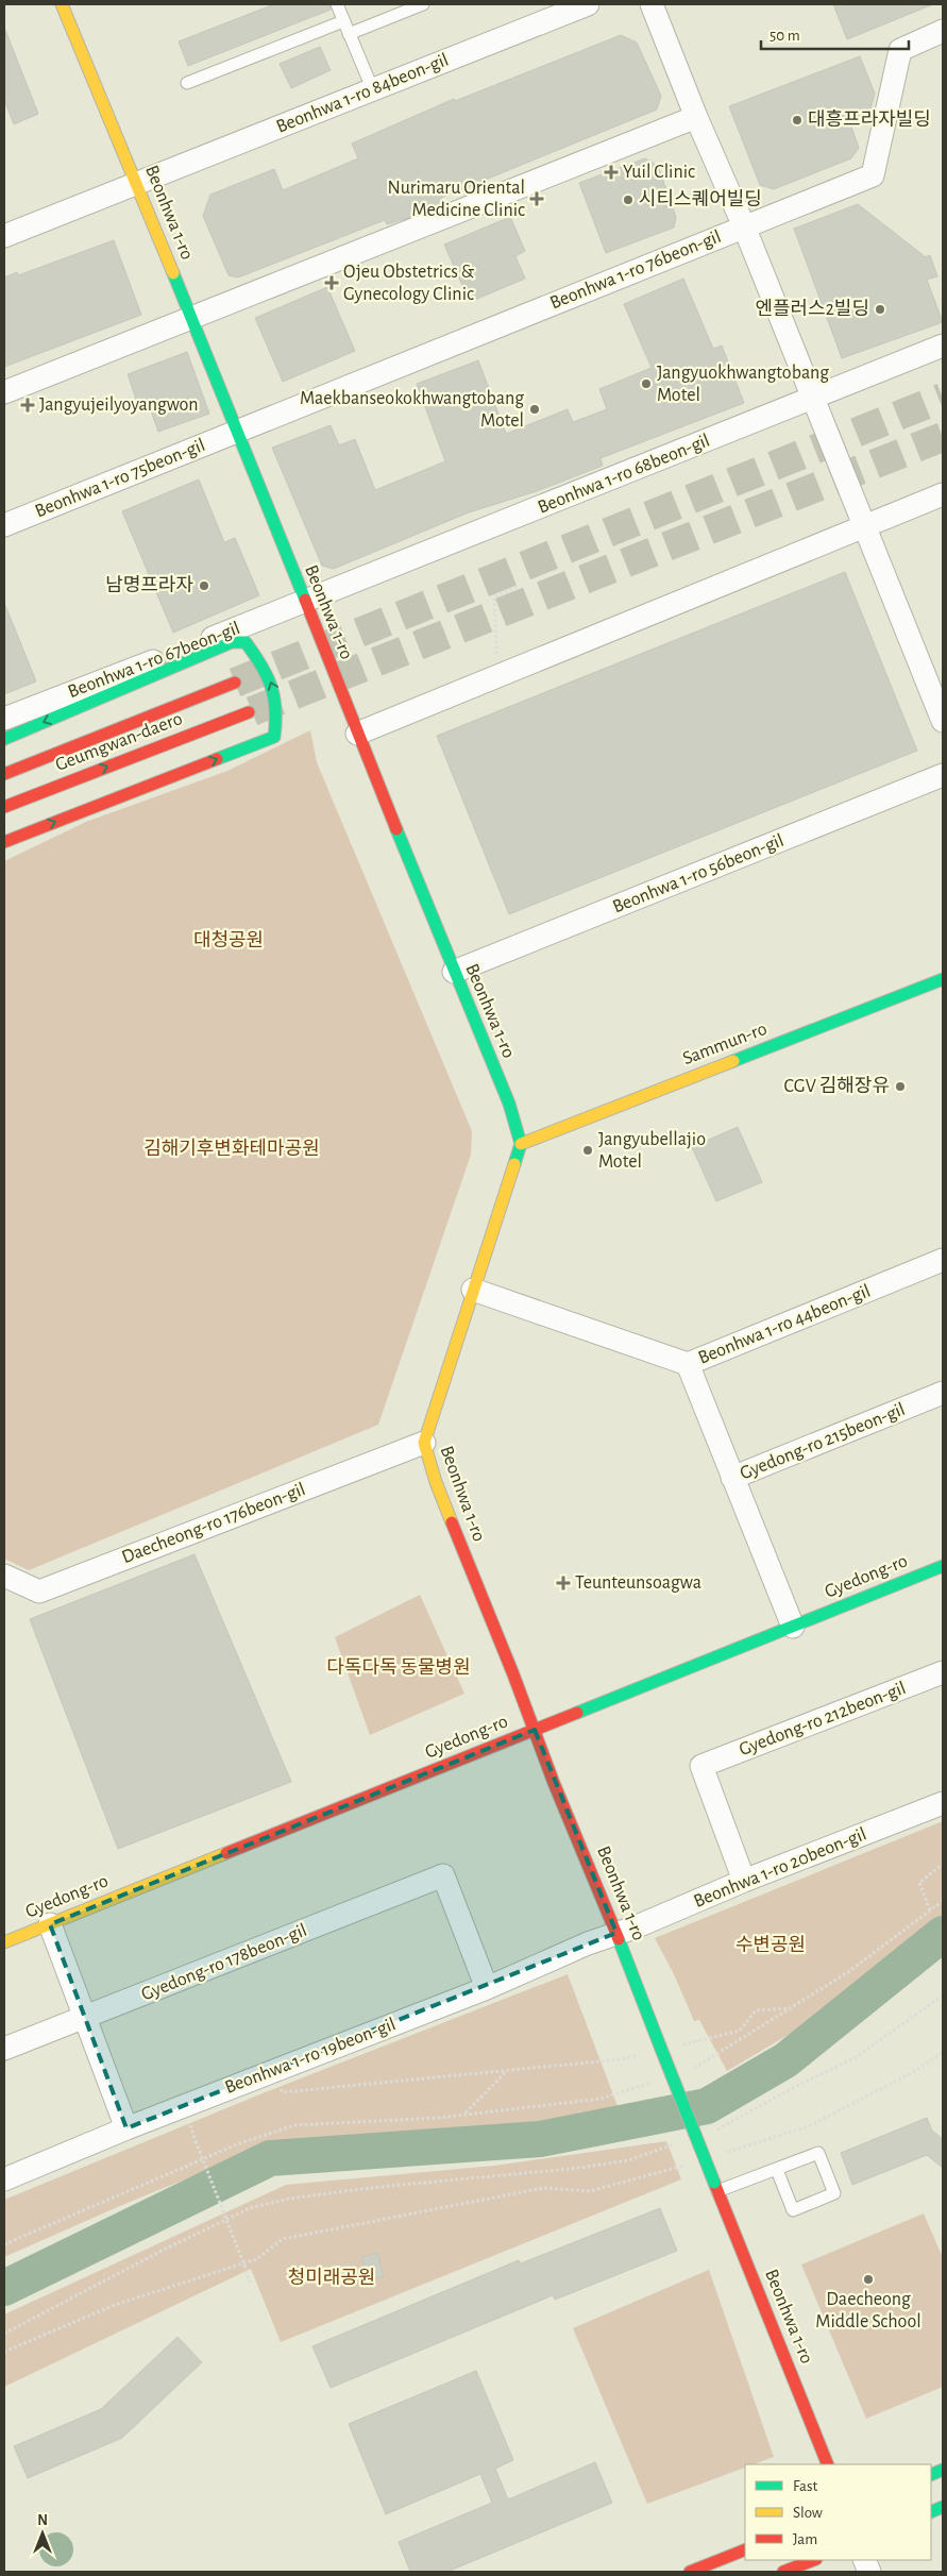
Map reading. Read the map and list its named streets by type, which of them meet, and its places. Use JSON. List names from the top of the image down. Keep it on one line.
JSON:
{"streets":{"street":["Beonhwa 1-ro 84beon-gil","Beonhwa 1-ro","Beonhwa 1-ro 76beon-gil","Beonhwa 1-ro 68beon-gil","Beonhwa 1-ro 75beon-gil","Beonhwa 1-ro 67beon-gil","Geumgwan-daero","Beonhwa 1-ro 56beon-gil","Sammun-ro","Beonhwa 1-ro 44beon-gil","Gyedong-ro 215beon-gil","Daecheong-ro 176beon-gil","Gyedong-ro","Gyedong-ro 212beon-gil","Beonhwa 1-ro 20beon-gil","Gyedong-ro 178beon-gil","Beonhwa 1-ro 19beon-gil"]},"crossings":[["Beonhwa 1-ro 84beon-gil","Beonhwa 1-ro"],["Beonhwa 1-ro","Beonhwa 1-ro 76beon-gil"],["Beonhwa 1-ro","Beonhwa 1-ro 68beon-gil"],["Beonhwa 1-ro","Beonhwa 1-ro 75beon-gil"],["Beonhwa 1-ro","Beonhwa 1-ro 67beon-gil"],["Beonhwa 1-ro","Beonhwa 1-ro 56beon-gil"],["Beonhwa 1-ro","Sammun-ro"],["Beonhwa 1-ro","Beonhwa 1-ro 44beon-gil"],["Beonhwa 1-ro","Daecheong-ro 176beon-gil"],["Beonhwa 1-ro","Gyedong-ro"],["Beonhwa 1-ro","Beonhwa 1-ro 20beon-gil"],["Beonhwa 1-ro","Beonhwa 1-ro 19beon-gil"],["Beonhwa 1-ro 76beon-gil","Beonhwa 1-ro 75beon-gil"],["Beonhwa 1-ro 68beon-gil","Beonhwa 1-ro 67beon-gil"],["Gyedong-ro 215beon-gil","Gyedong-ro"],["Gyedong-ro 212beon-gil","Beonhwa 1-ro 20beon-gil"],["Beonhwa 1-ro 20beon-gil","Beonhwa 1-ro 19beon-gil"],["Gyedong-ro 178beon-gil","Beonhwa 1-ro 19beon-gil"]],"parks":["대청공원","김해기후변화테마공원","다독다독 동물병원","수변공원","청미래공원"],"places":{"other":["대흥프라자빌딩","시티스퀘어빌딩","엔플러스2빌딩","Jangyuokhwangtobang Motel","Maekbanseokokhwangtobang Motel","남명프라자","CGV 김해장유","Jangyubellajio Motel","Daecheong Middle School"],"health":["Yuil Clinic","Nurimaru Oriental Medicine Clinic","Ojeu Obstetrics & Gynecology Clinic","Jangyujeilyoyangwon","Teunteunsoagwa"]},"legend":["Fast","Slow","Jam"],"scale_bar":"50 m","north":"top"}
